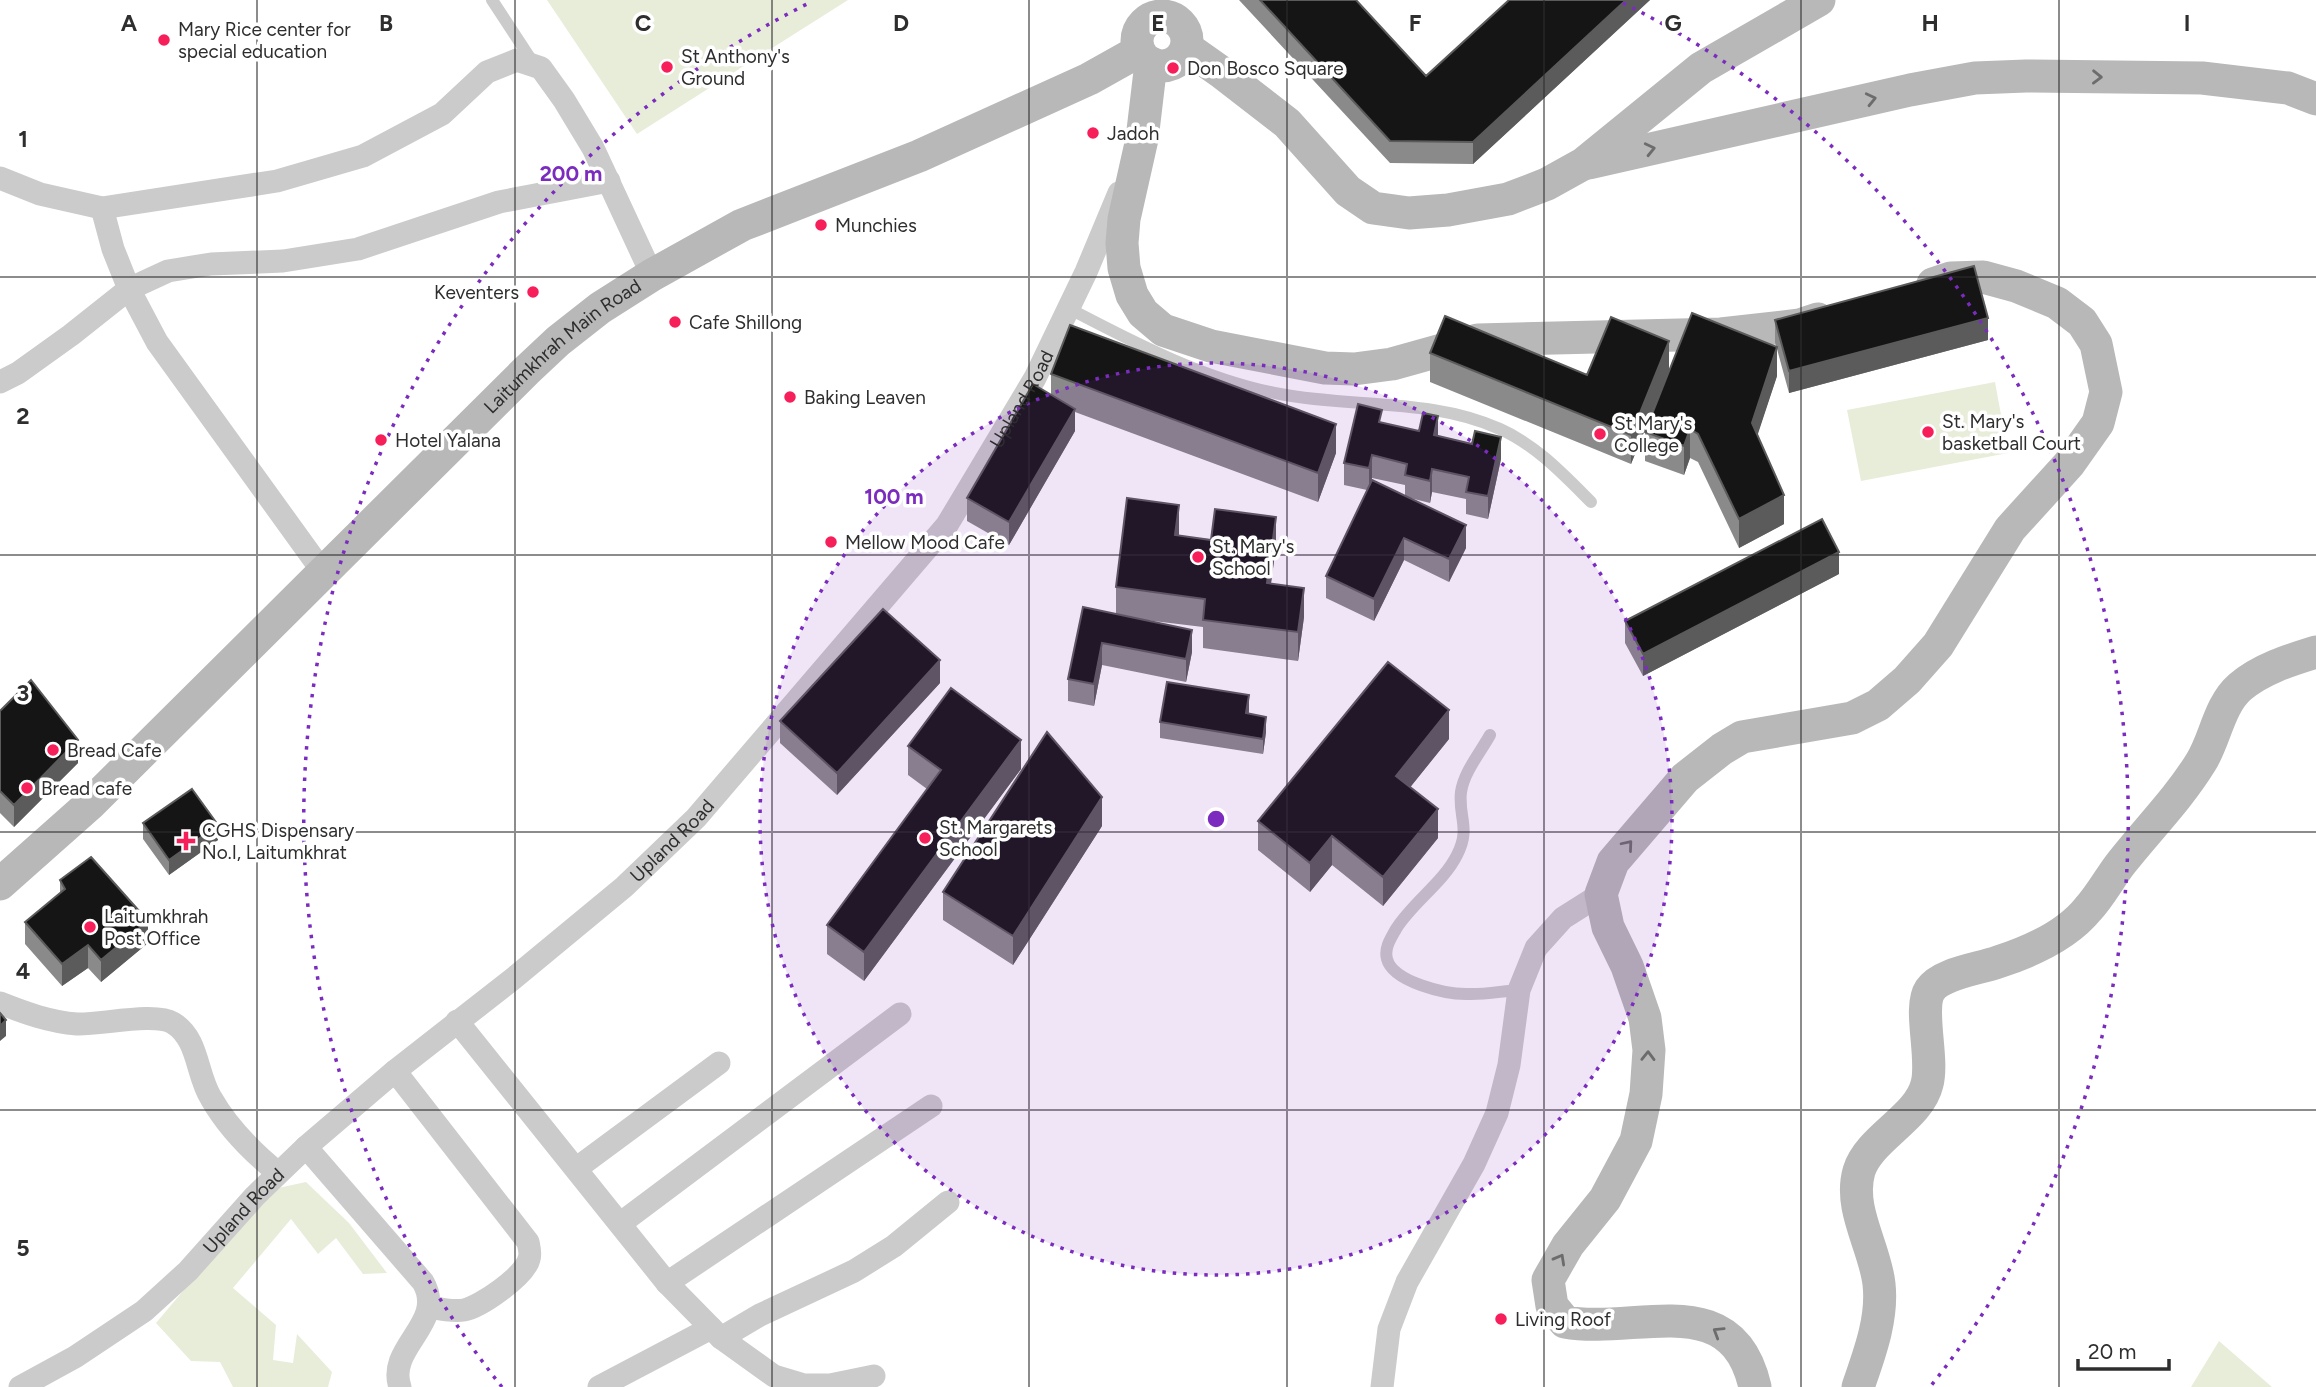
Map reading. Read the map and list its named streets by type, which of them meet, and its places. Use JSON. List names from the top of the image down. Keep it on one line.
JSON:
{"streets":{"street":["Laitumkhrah Main Road","Upland Road"]},"places":{"other":["Mary Rice center for special education","St Anthony's Ground","Don Bosco Square","Jadoh","Munchies","Keventers","Cafe Shillong","Baking Leaven","St. Mary's basketball Court","St Mary's College","Hotel Yalana","Mellow Mood Cafe","St. Mary's School","Bread Cafe","Bread cafe","St. Margarets School","Laitumkhrah Post Office","Living Roof"],"health":["CGHS Dispensary No.I, Laitumkhrat"]},"scale_bar":"20 m","grid":{"columns":["A","B","C","D","E","F","G","H","I"],"rows":["1","2","3","4","5"]},"rings":["200 m","100 m"]}
